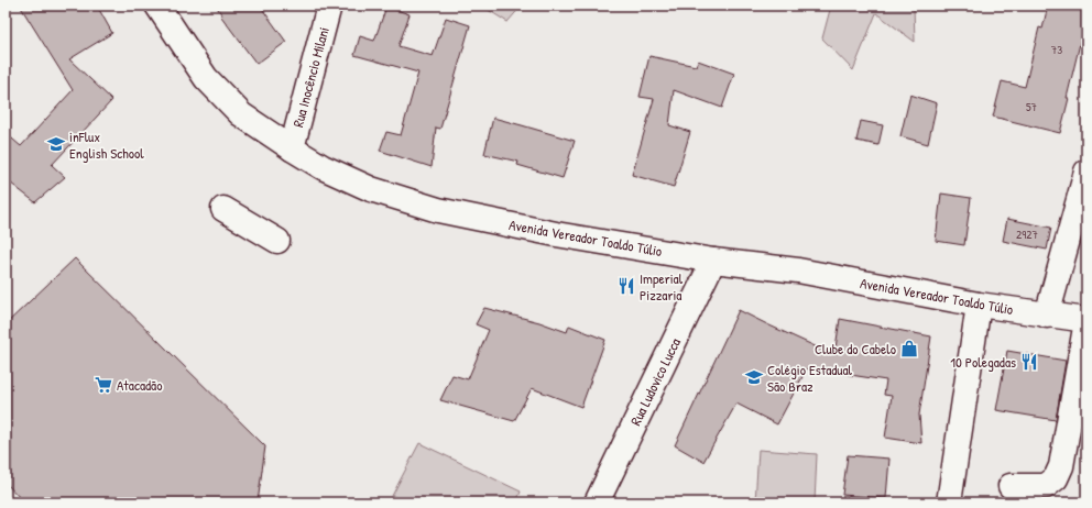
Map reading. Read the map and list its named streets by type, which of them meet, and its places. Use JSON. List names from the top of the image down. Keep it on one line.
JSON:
{"streets":{"main road":["Rua Inocêncio Milani","Avenida Vereador Toaldo Túlio","Rua Ludovico Lucca"]},"crossings":[["Rua Inocêncio Milani","Avenida Vereador Toaldo Túlio"],["Avenida Vereador Toaldo Túlio","Rua Ludovico Lucca"]],"places":{"school or university":["inFlux English School","Colégio Estadual São Braz"],"restaurant":["Imperial Pizzaria","10 Polegadas"],"shop":["Clube do Cabelo"],"supermarket":["Atacadão"]},"house_numbers":["73","57","2927"]}
